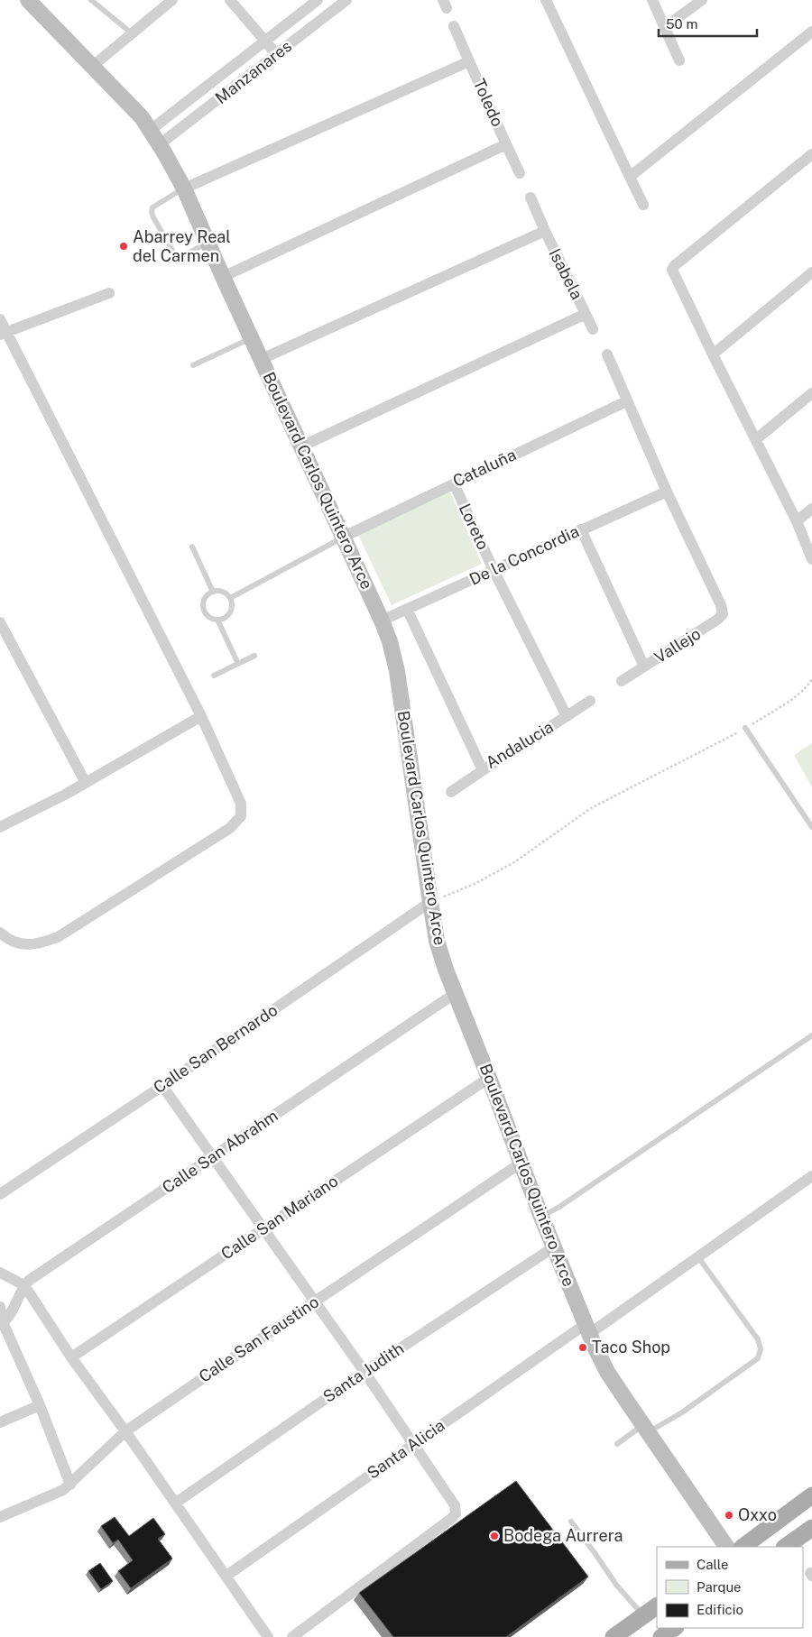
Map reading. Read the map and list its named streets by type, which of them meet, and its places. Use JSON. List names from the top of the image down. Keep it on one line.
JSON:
{"streets":{"street":["Manzanares","Toledo","Isabela","Cataluña","Boulevard Carlos Quintero Arce","Loreto","De la Concordia","Vallejo","Andalucia","Calle San Bernardo","Calle San Abrahm","Calle San Mariano","Calle San Faustino","Santa Judith","Santa Alicia"]},"crossings":[["Manzanares","Boulevard Carlos Quintero Arce"],["Toledo","Boulevard Carlos Quintero Arce"],["Isabela","Boulevard Carlos Quintero Arce"],["Cataluña","Boulevard Carlos Quintero Arce"],["Cataluña","Loreto"],["Boulevard Carlos Quintero Arce","De la Concordia"],["Boulevard Carlos Quintero Arce","Calle San Bernardo"],["Boulevard Carlos Quintero Arce","Calle San Abrahm"],["Boulevard Carlos Quintero Arce","Calle San Mariano"],["Boulevard Carlos Quintero Arce","Calle San Faustino"],["Boulevard Carlos Quintero Arce","Santa Judith"],["Boulevard Carlos Quintero Arce","Santa Alicia"],["Loreto","De la Concordia"],["Loreto","Andalucia"],["De la Concordia","Vallejo"],["De la Concordia","Andalucia"]],"places":["Abarrey Real del Carmen","Taco Shop","Oxxo","Bodega Aurrera"],"legend":["Calle","Parque","Edificio"],"scale_bar":"50 m"}
